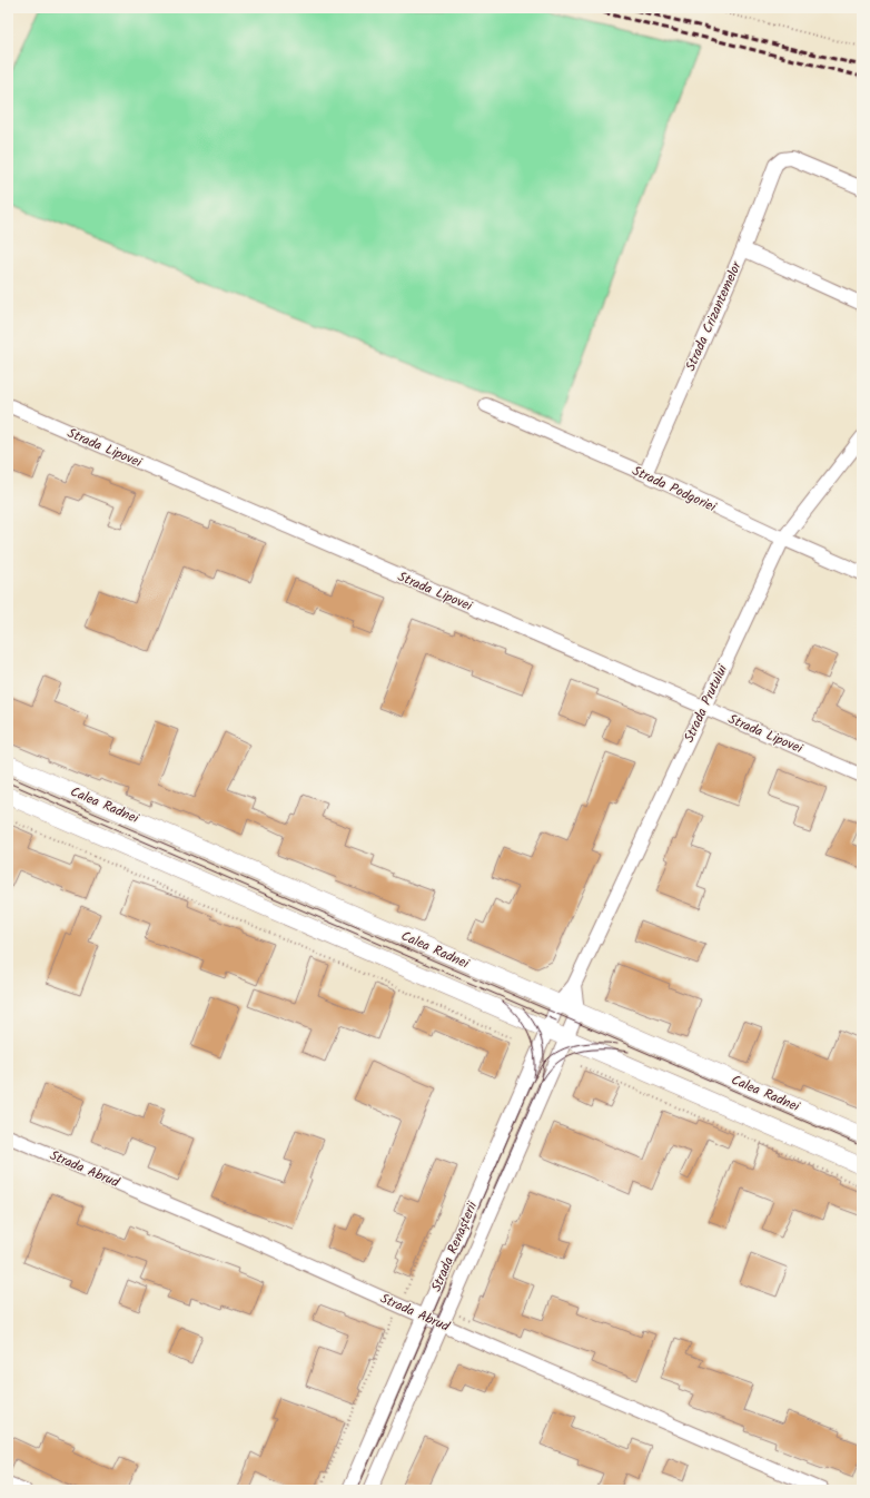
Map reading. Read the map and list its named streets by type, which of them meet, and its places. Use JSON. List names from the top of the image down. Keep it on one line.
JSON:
{"streets":{"main road":["Calea Radnei"],"street":["Strada Crizantemelor","Strada Lipovei","Strada Podgoriei","Strada Prutului","Strada Abrud","Strada Renașterii"]},"crossings":[["Strada Crizantemelor","Strada Podgoriei"],["Strada Lipovei","Strada Prutului"],["Strada Podgoriei","Strada Prutului"],["Strada Prutului","Calea Radnei"],["Strada Prutului","Strada Renașterii"],["Calea Radnei","Strada Renașterii"],["Strada Abrud","Strada Renașterii"]]}
